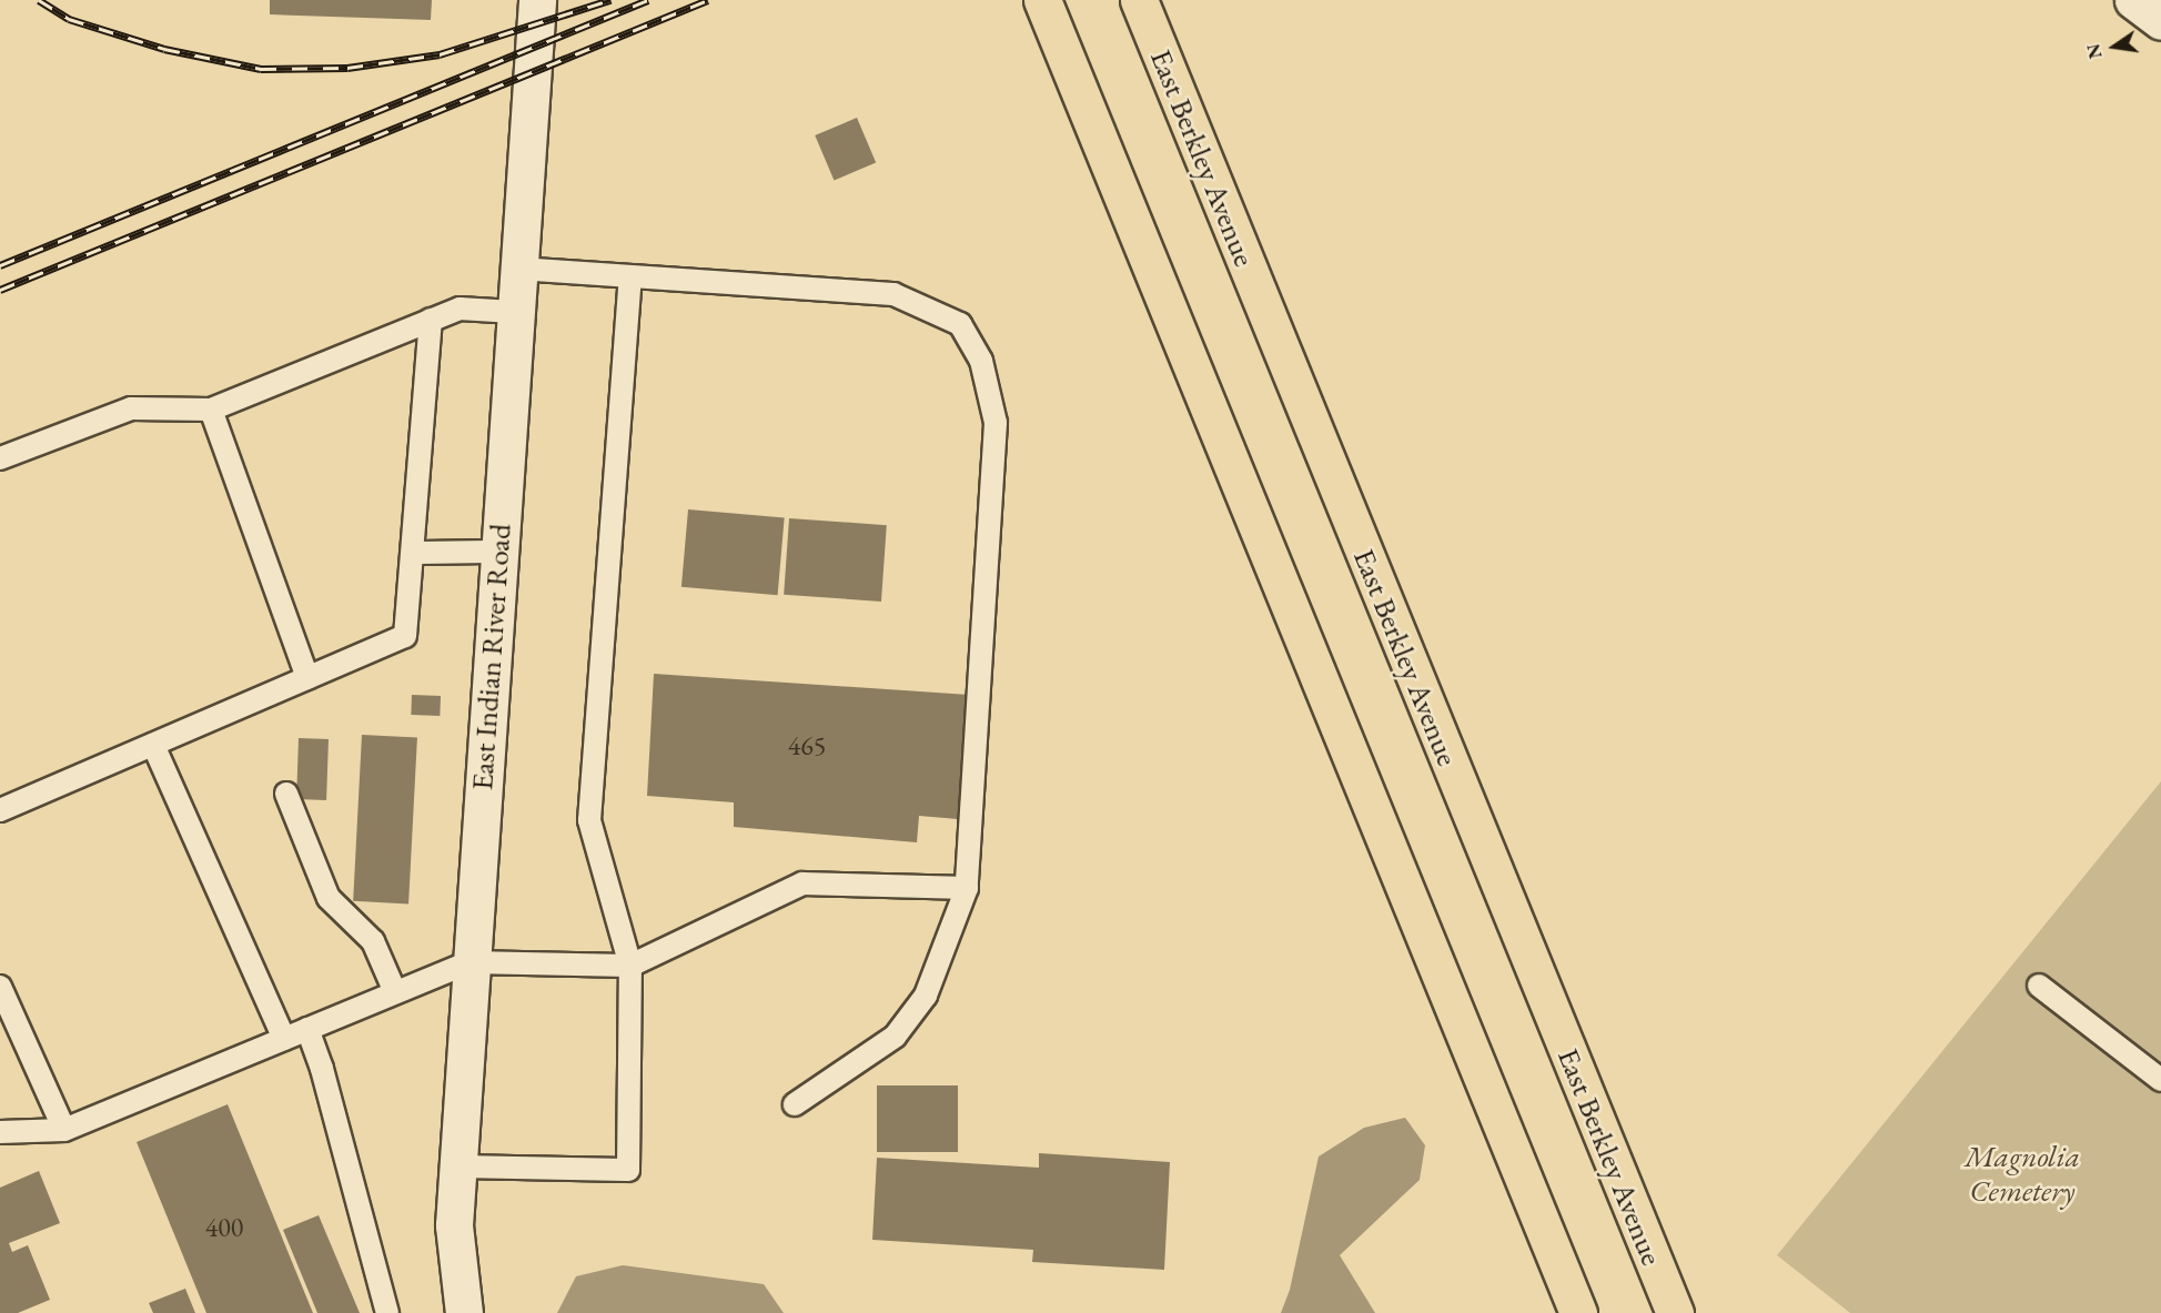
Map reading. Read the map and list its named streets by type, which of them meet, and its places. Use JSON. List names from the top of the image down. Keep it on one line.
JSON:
{"streets":{"main road":["East Berkley Avenue"],"street":["East Indian River Road"]},"parks":["Magnolia Cemetery"],"house_numbers":["465","400"],"north":"left"}
